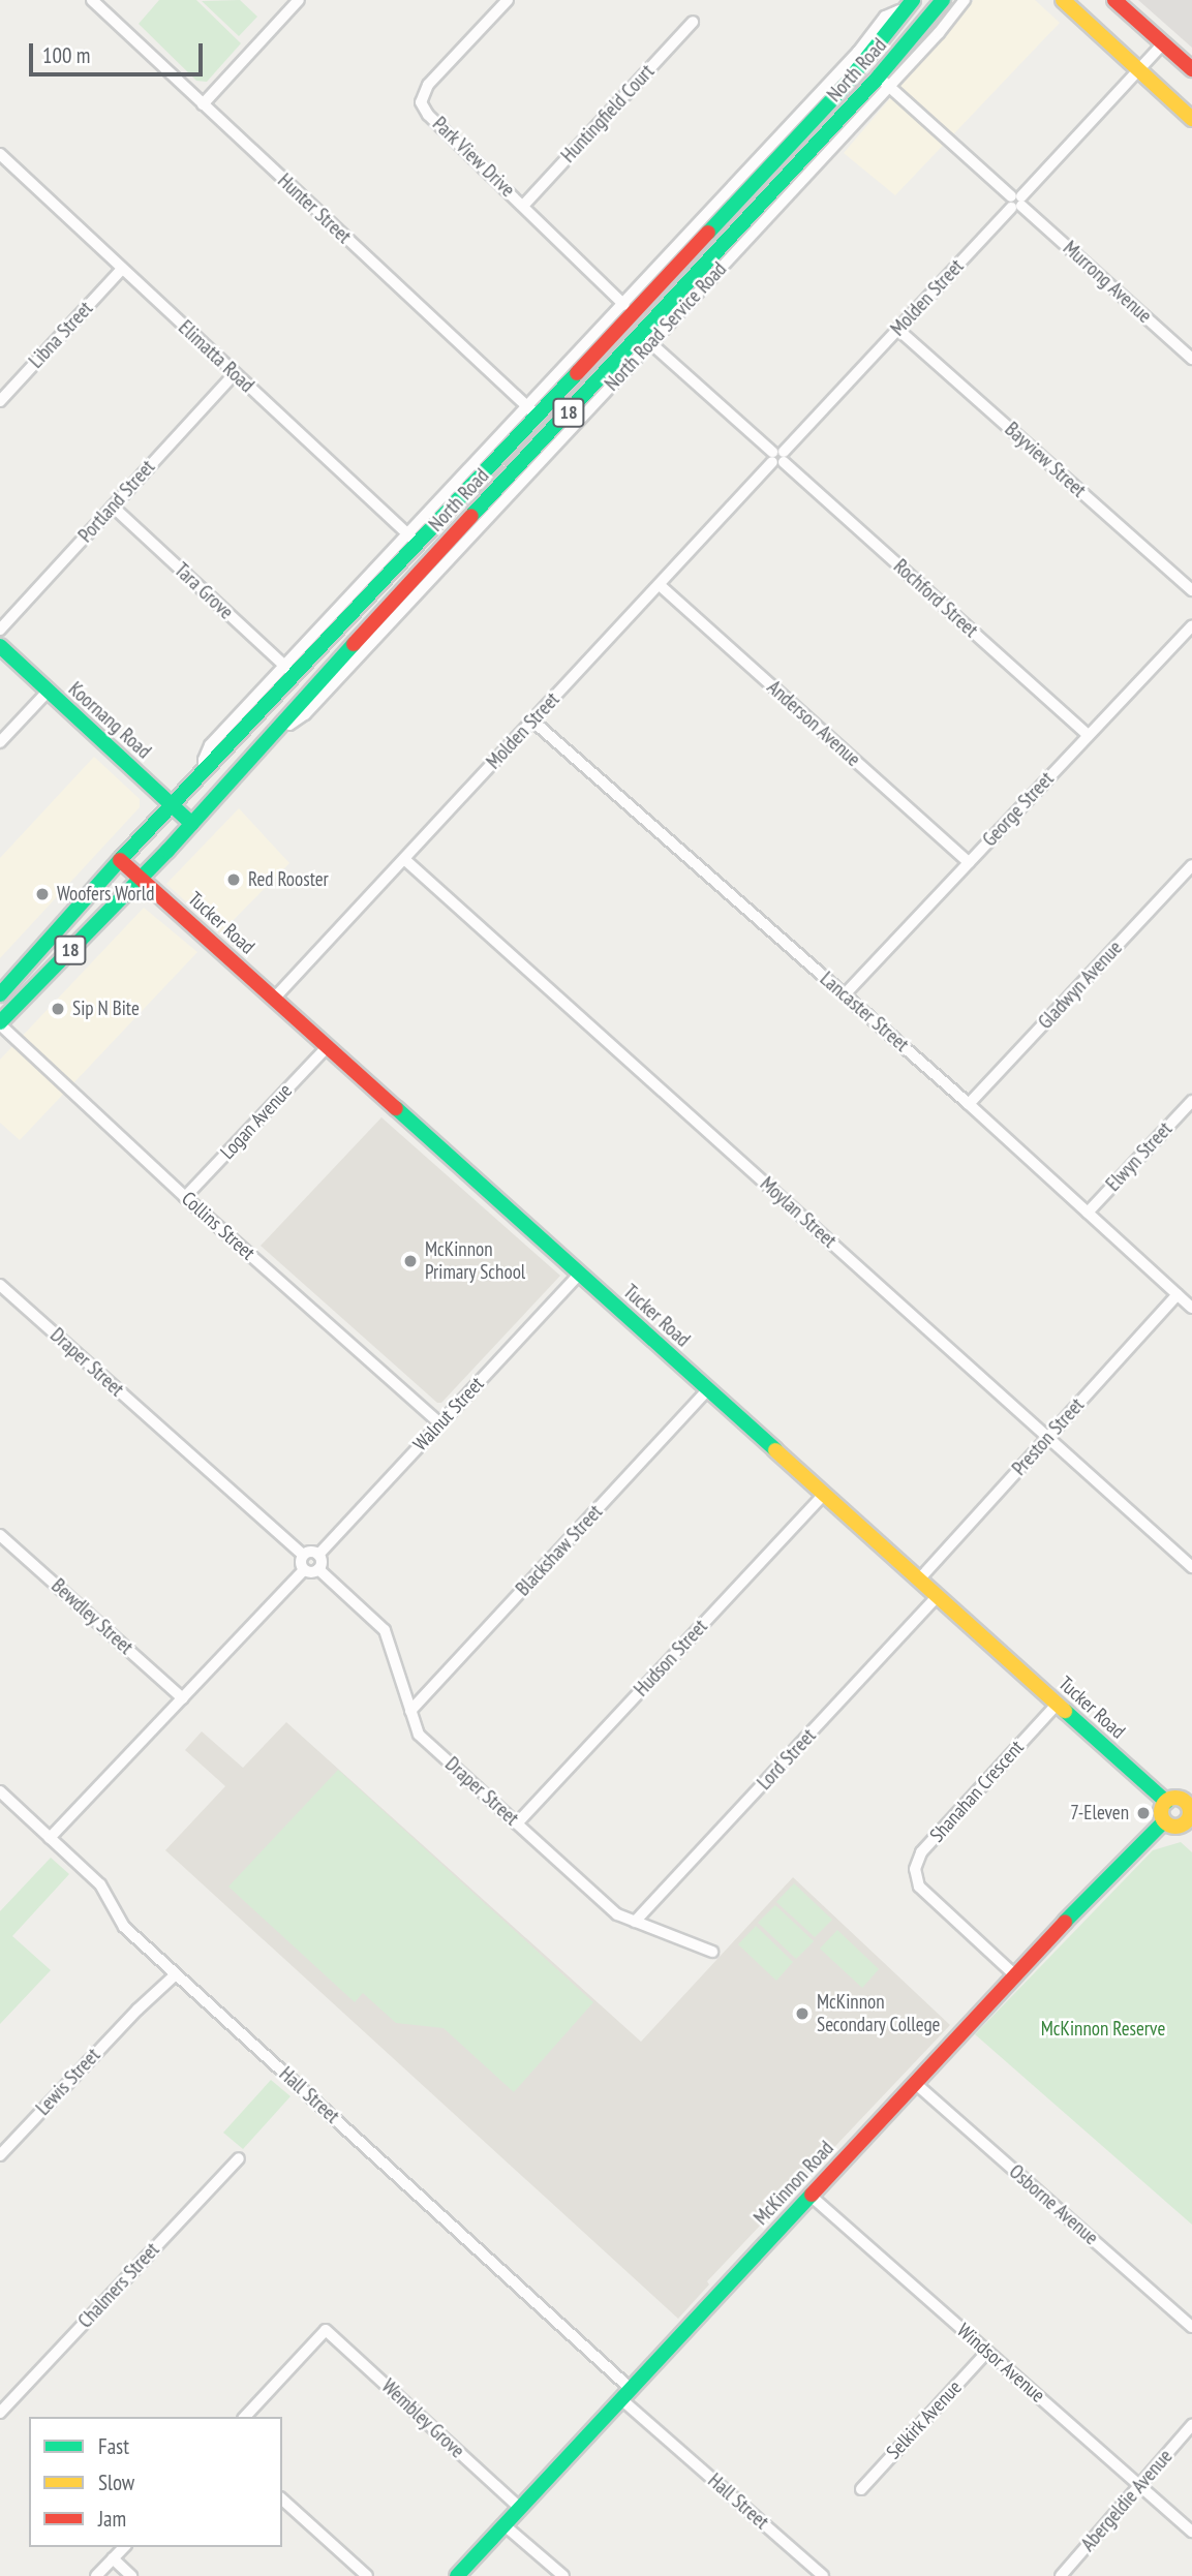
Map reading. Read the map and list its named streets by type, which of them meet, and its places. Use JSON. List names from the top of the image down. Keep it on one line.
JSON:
{"streets":{"main road":["North Road","18","Koornang Road","Tucker Road","McKinnon Road"],"street":["Huntingfield Court","Park View Drive","Hunter Street","Murrong Avenue","Molden Street","North Road Service Road","Libna Street","Elimatta Road","Bayview Street","Portland Street","Tara Grove","Rochford Street","Anderson Avenue","George Street","Gladwyn Avenue","Lancaster Street","Logan Avenue","Elwyn Street","Moylan Street","Collins Street","Draper Street","Walnut Street","Preston Street","Blackshaw Street","Bewdley Street","Hudson Street","Lord Street","Shanahan Crescent","Lewis Street","Hall Street","Osborne Avenue","Chalmers Street","Windsor Avenue","Wembley Grove","Selkirk Avenue","Abergeldie Avenue"]},"crossings":[["North Road","Hunter Street"],["North Road","Murrong Avenue"],["North Road","North Road Service Road"],["North Road","Elimatta Road"],["North Road","Tara Grove"],["North Road","Rochford Street"],["North Road","Koornang Road"],["North Road","Tucker Road"],["North Road","Collins Street"],["Huntingfield Court","Park View Drive"],["Murrong Avenue","Molden Street"],["Molden Street","Bayview Street"],["Molden Street","Rochford Street"],["Molden Street","Anderson Avenue"],["Molden Street","Tucker Road"],["Molden Street","Lancaster Street"],["Molden Street","Moylan Street"],["North Road Service Road","Rochford Street"],["Libna Street","Elimatta Road"],["Elimatta Road","Portland Street"],["Portland Street","Tara Grove"],["Rochford Street","George Street"],["Anderson Avenue","George Street"],["George Street","Lancaster Street"],["Tucker Road","Logan Avenue"],["Tucker Road","Walnut Street"],["Tucker Road","Preston Street"],["Tucker Road","Blackshaw Street"],["Tucker Road","Hudson Street"],["Tucker Road","Lord Street"],["Tucker Road","Shanahan Crescent"],["Tucker Road","McKinnon Road"],["Gladwyn Avenue","Lancaster Street"],["Lancaster Street","Elwyn Street"],["Lancaster Street","Preston Street"],["Logan Avenue","Collins Street"],["Moylan Street","Preston Street"],["Collins Street","Walnut Street"],["Draper Street","Walnut Street"],["Draper Street","Blackshaw Street"],["Draper Street","Hudson Street"],["Draper Street","Lord Street"],["Shanahan Crescent","McKinnon Road"],["Lewis Street","Hall Street"],["Hall Street","McKinnon Road"],["McKinnon Road","Osborne Avenue"],["McKinnon Road","Windsor Avenue"],["McKinnon Road","Wembley Grove"],["Windsor Avenue","Selkirk Avenue"],["Windsor Avenue","Abergeldie Avenue"]],"parks":["McKinnon Reserve"],"places":["Red Rooster","Woofers World","Sip N Bite","McKinnon Primary School","7-Eleven","McKinnon Secondary College"],"legend":["Fast","Slow","Jam"],"scale_bar":"100 m"}
